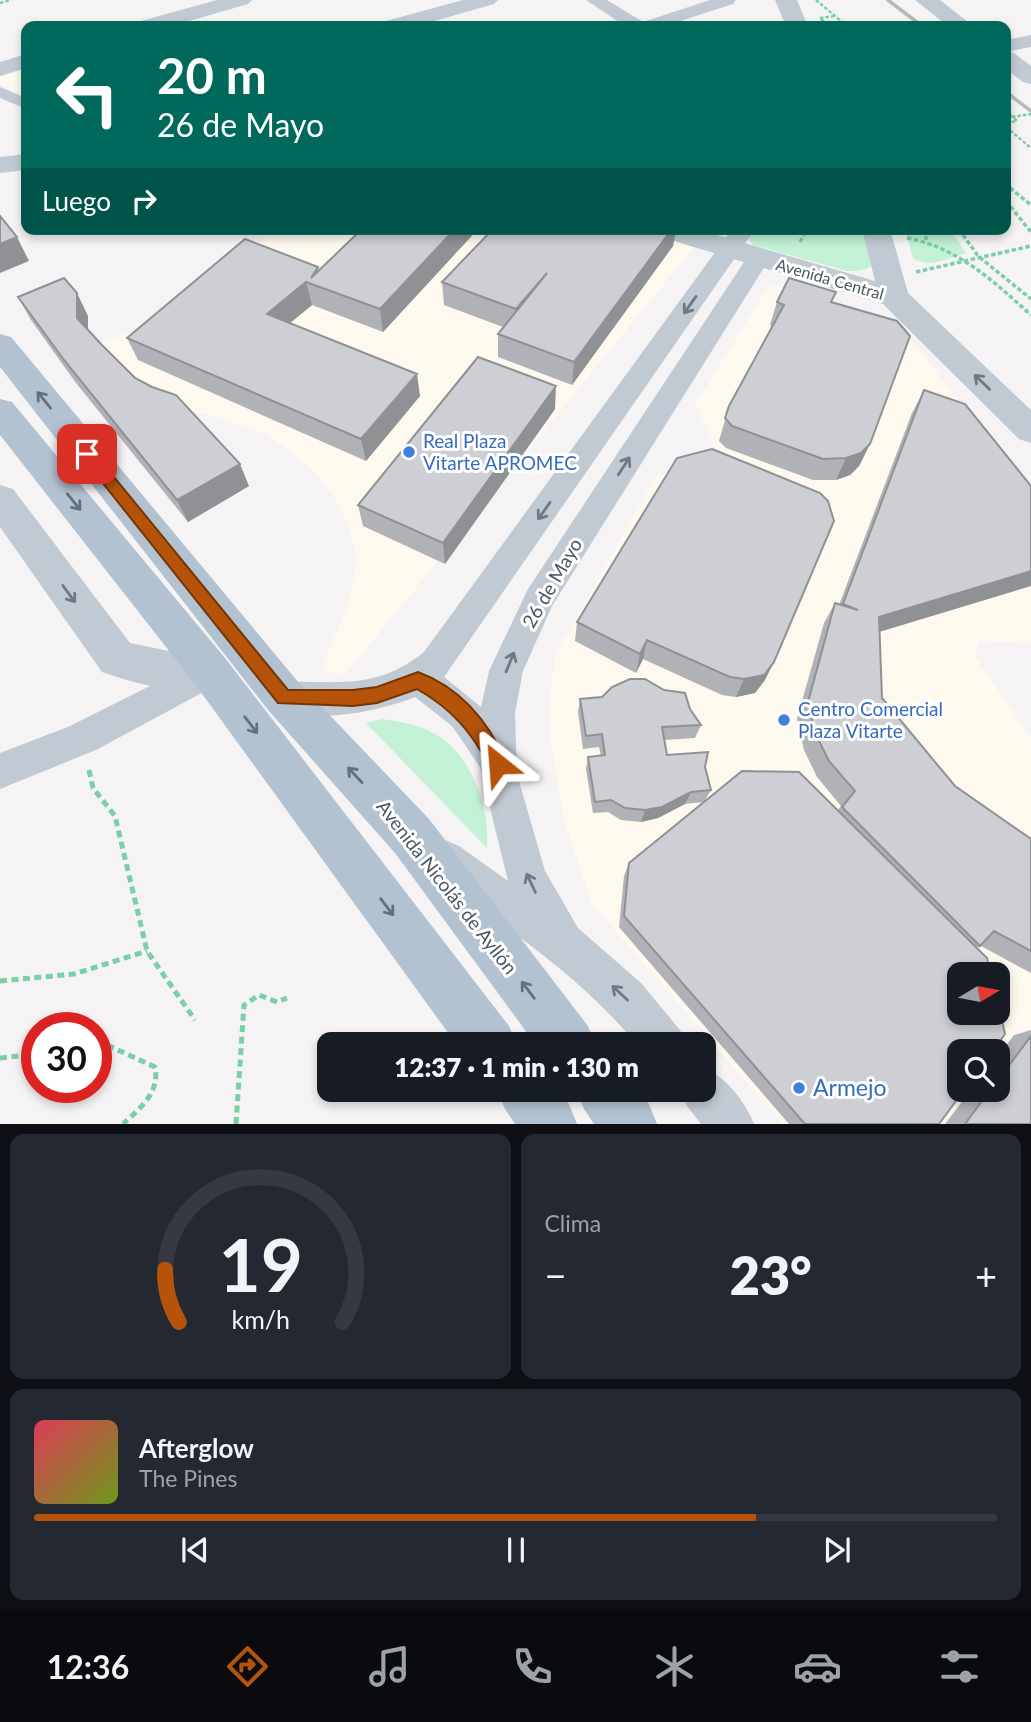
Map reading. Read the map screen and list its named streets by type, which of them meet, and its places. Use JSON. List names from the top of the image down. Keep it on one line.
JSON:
{"streets":{"main road":["Avenida Nicolás de Ayllón"],"street":["Avenida Central","26 de Mayo"]},"crossings":[["Avenida Central","26 de Mayo"]],"one_way":["Avenida Central"],"places":["Real Plaza Vitarte APROMEC","Centro Comercial Plaza Vitarte","Armejo"],"north":"right","page":{"turn":["20 m","26 de Mayo"],"then":"Luego","limit":"30","trip":"12:37 · 1 min · 130 m","tile":"Clima","heat":["−","23°","+"],"song":["Afterglow","The Pines"],"tabs":"12:36","gauge":["19","km/h"]}}
